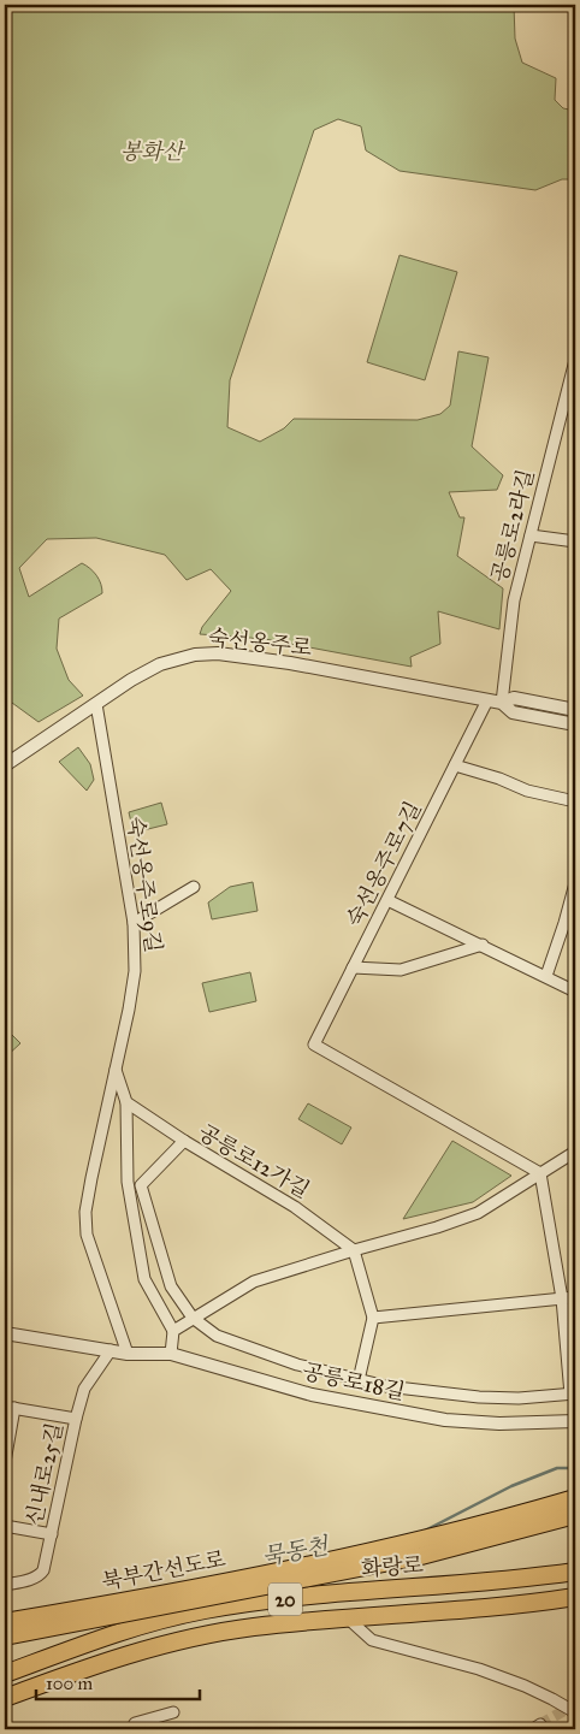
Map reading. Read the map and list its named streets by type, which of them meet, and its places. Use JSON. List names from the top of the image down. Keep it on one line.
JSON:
{"streets":{"main road":["화랑로","북부간선도로","20"],"street":["공릉로2라길","숙선옹주로","숙선옹주로7길","숙선옹주로9길","공릉로12가길","공릉로18길","신내로25길"]},"crossings":[["공릉로2라길","숙선옹주로"],["숙선옹주로","숙선옹주로7길"],["숙선옹주로","숙선옹주로9길"],["숙선옹주로9길","공릉로18길"],["공릉로18길","신내로25길"]],"water":["묵동천"],"parks":["봉화산"],"scale_bar":"100 m"}
